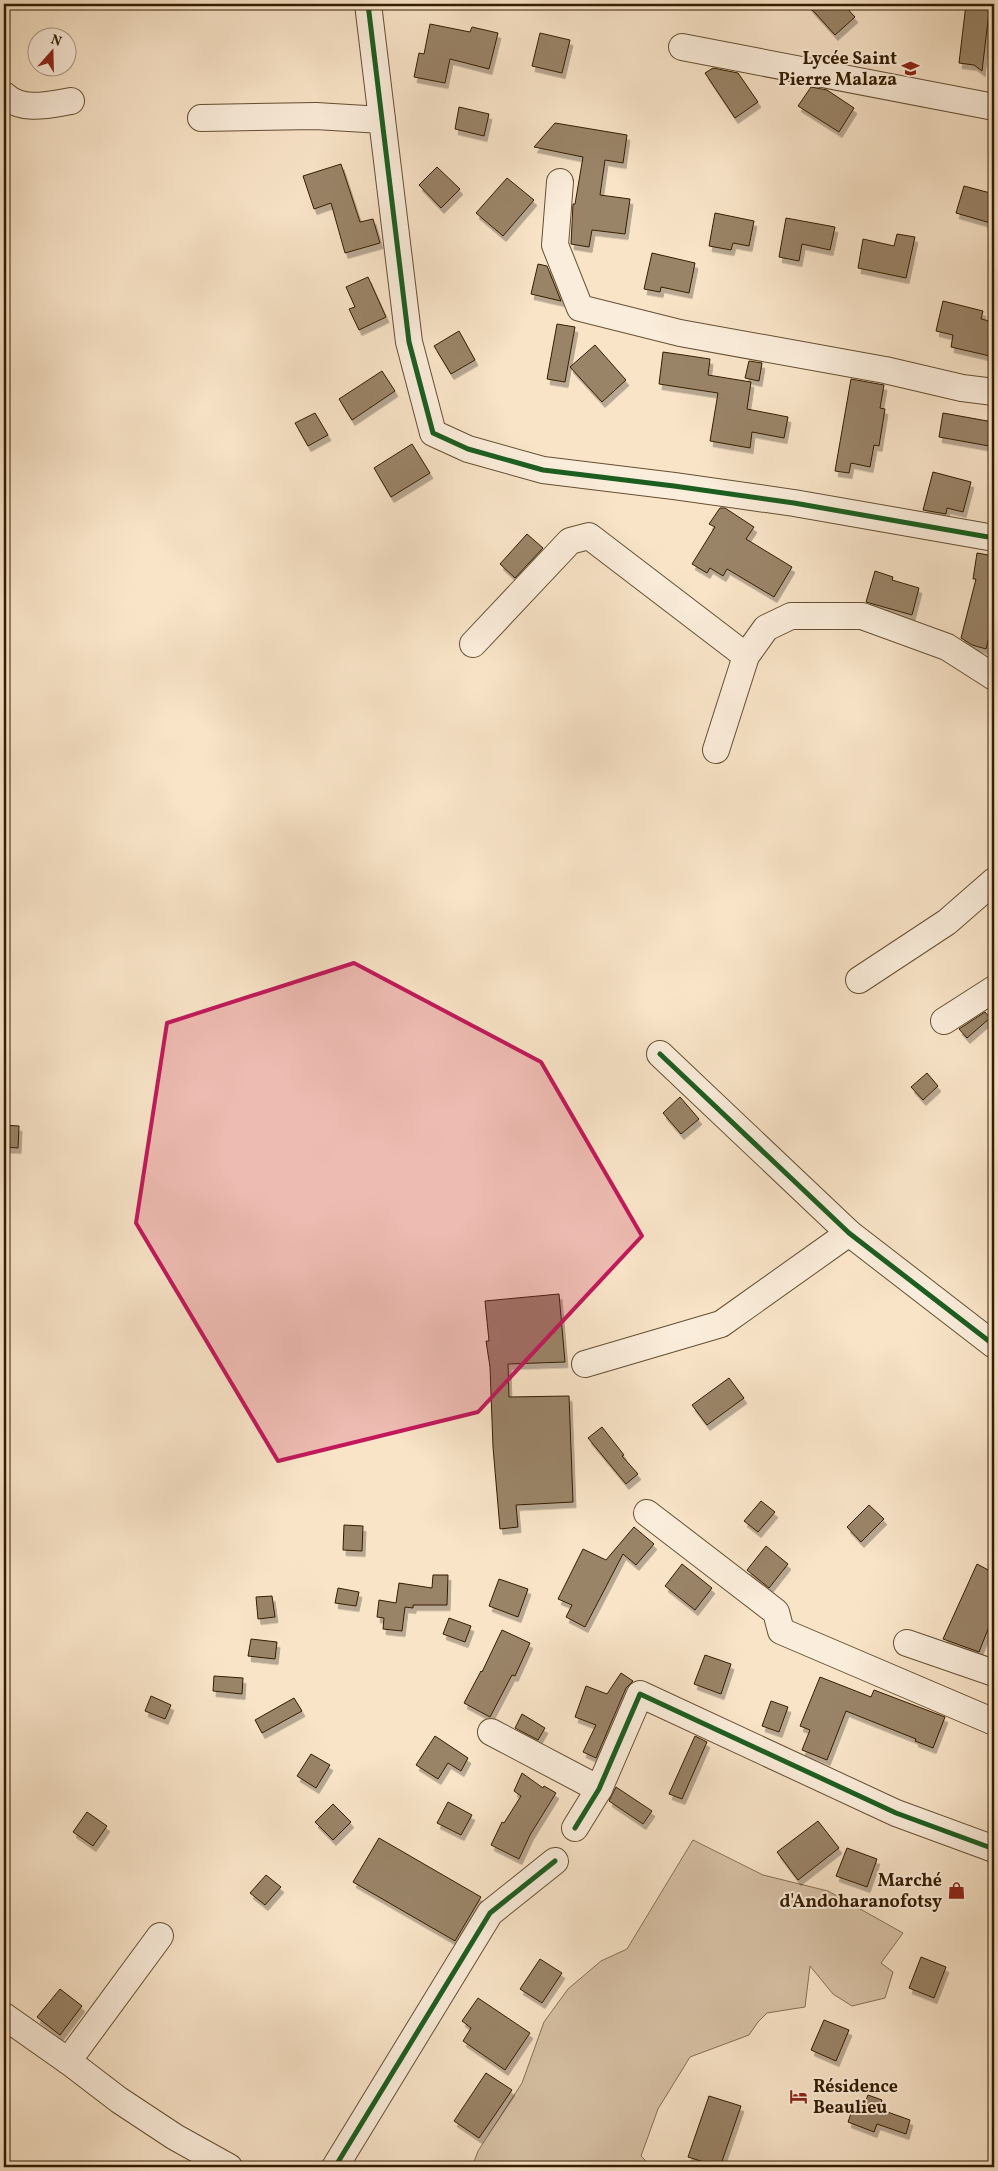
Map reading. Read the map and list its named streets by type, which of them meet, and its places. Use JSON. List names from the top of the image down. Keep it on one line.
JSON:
{"places":{"school or university":["Lycée Saint Pierre Malaza"],"shop":["Marché d'Andoharanofotsy"],"hotel":["Résidence Beaulieu"]},"north":"top"}
